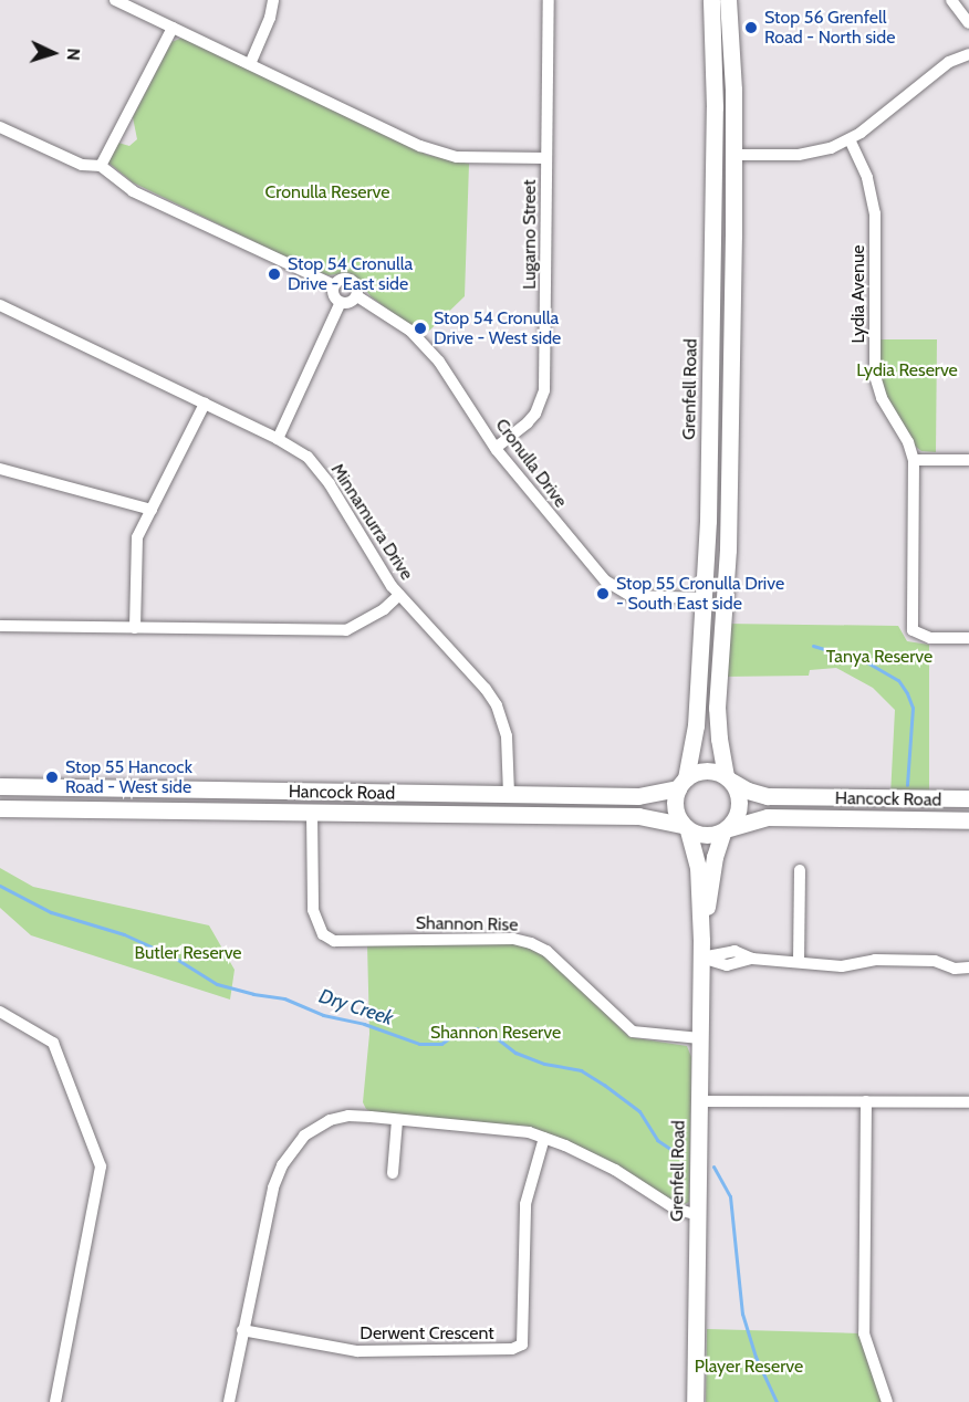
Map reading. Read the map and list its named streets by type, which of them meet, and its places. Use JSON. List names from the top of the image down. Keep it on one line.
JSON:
{"streets":{"main road":["Grenfell Road","Hancock Road"],"street":["Lugarno Street","Lydia Avenue","Cronulla Drive","Minnamurra Drive","Shannon Rise","Derwent Crescent"]},"crossings":[["Lugarno Street","Cronulla Drive"],["Grenfell Road","Cronulla Drive"],["Grenfell Road","Hancock Road"],["Grenfell Road","Shannon Rise"],["Minnamurra Drive","Hancock Road"],["Hancock Road","Shannon Rise"]],"water":["Dry Creek"],"parks":["Cronulla Reserve","Lydia Reserve","Tanya Reserve","Butler Reserve","Shannon Reserve","Player Reserve"],"places":["Stop 56 Grenfell Road - North side","Stop 54 Cronulla Drive - East side","Stop 54 Cronulla Drive - West side","Stop 55 Cronulla Drive - South East side","Stop 55 Hancock Road - West side"],"north":"right"}
